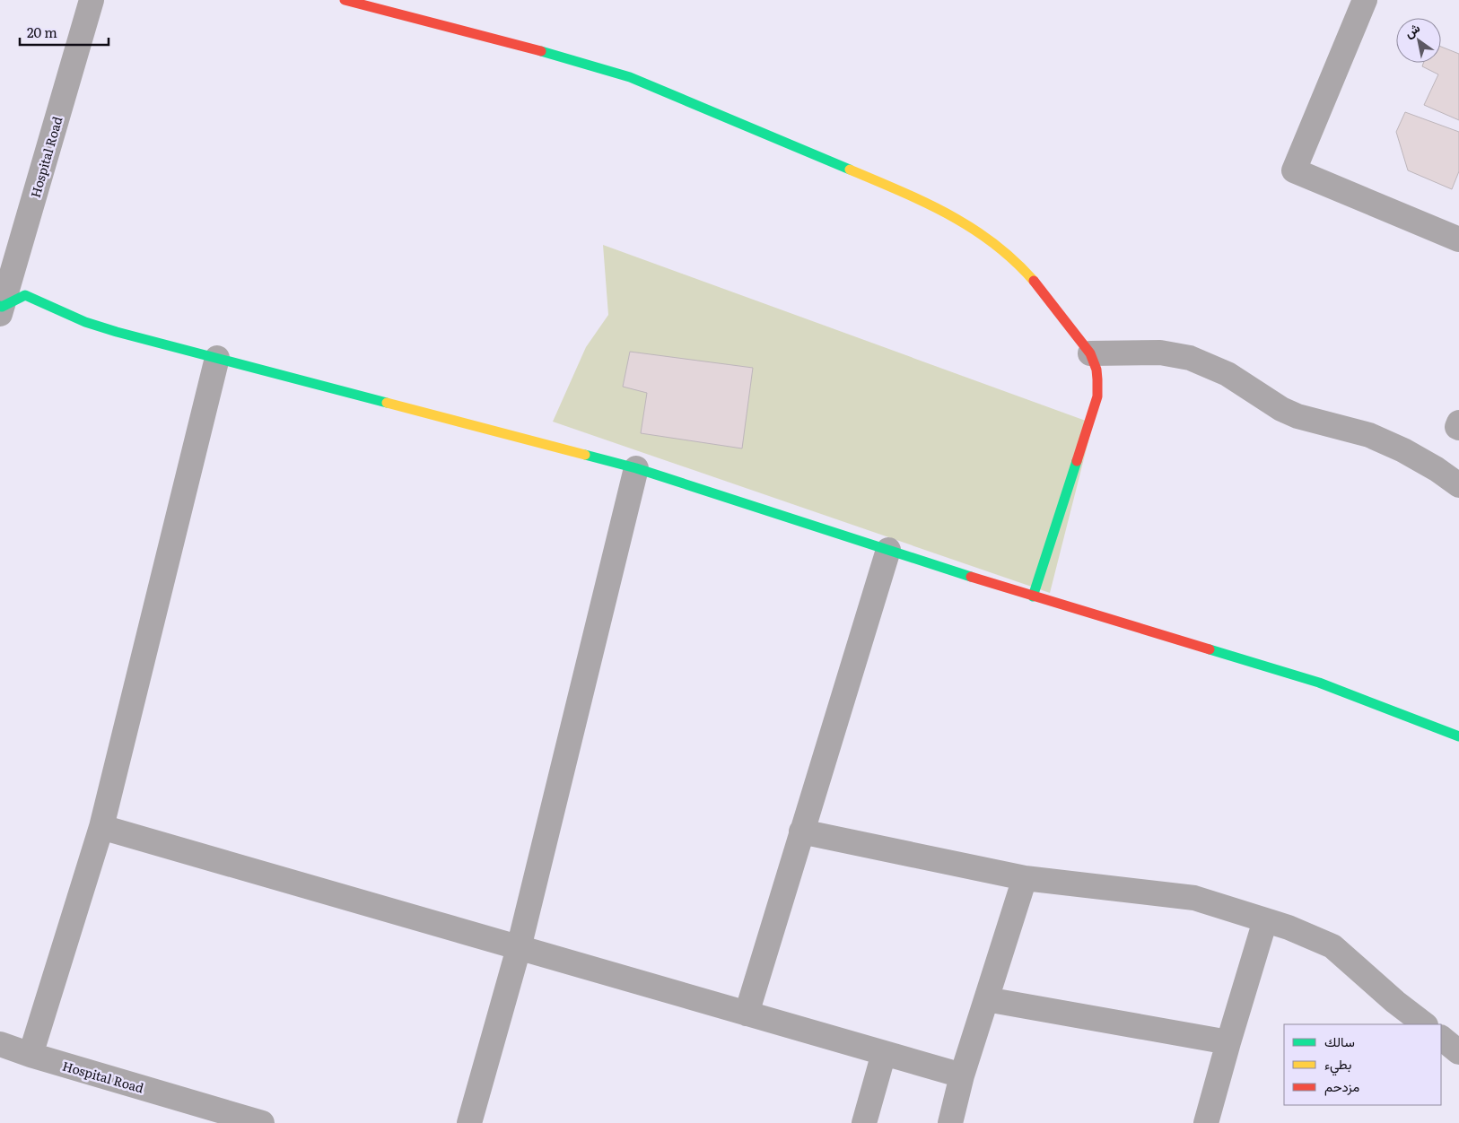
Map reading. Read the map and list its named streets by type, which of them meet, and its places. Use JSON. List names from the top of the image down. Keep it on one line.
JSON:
{"streets":{"street":["Hospital Road"]},"legend":["سالك","بطيء","مزدحم"],"scale_bar":"20 m","north":"top left"}
